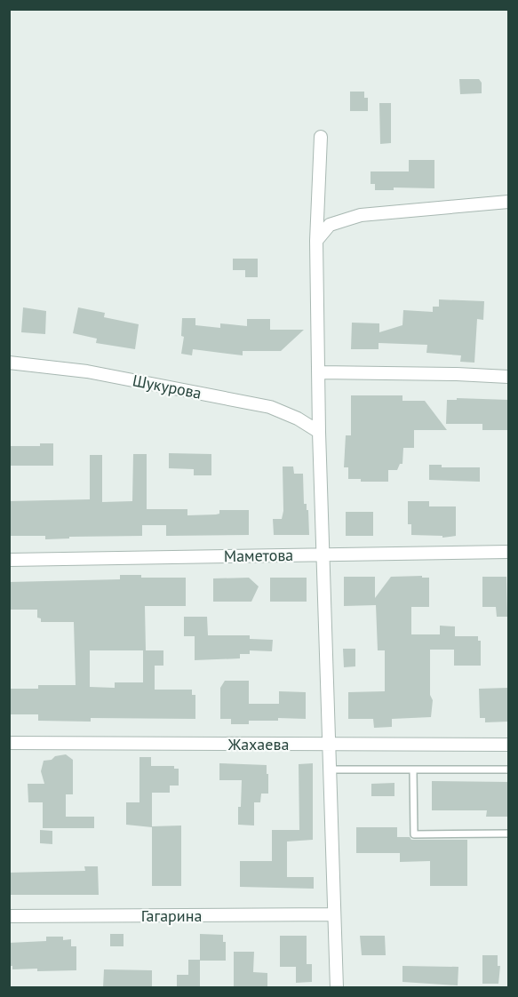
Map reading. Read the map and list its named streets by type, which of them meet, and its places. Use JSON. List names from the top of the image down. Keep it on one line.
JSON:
{"streets":{"street":["Шукурова","Маметова","Жахаева","Гагарина"]}}
